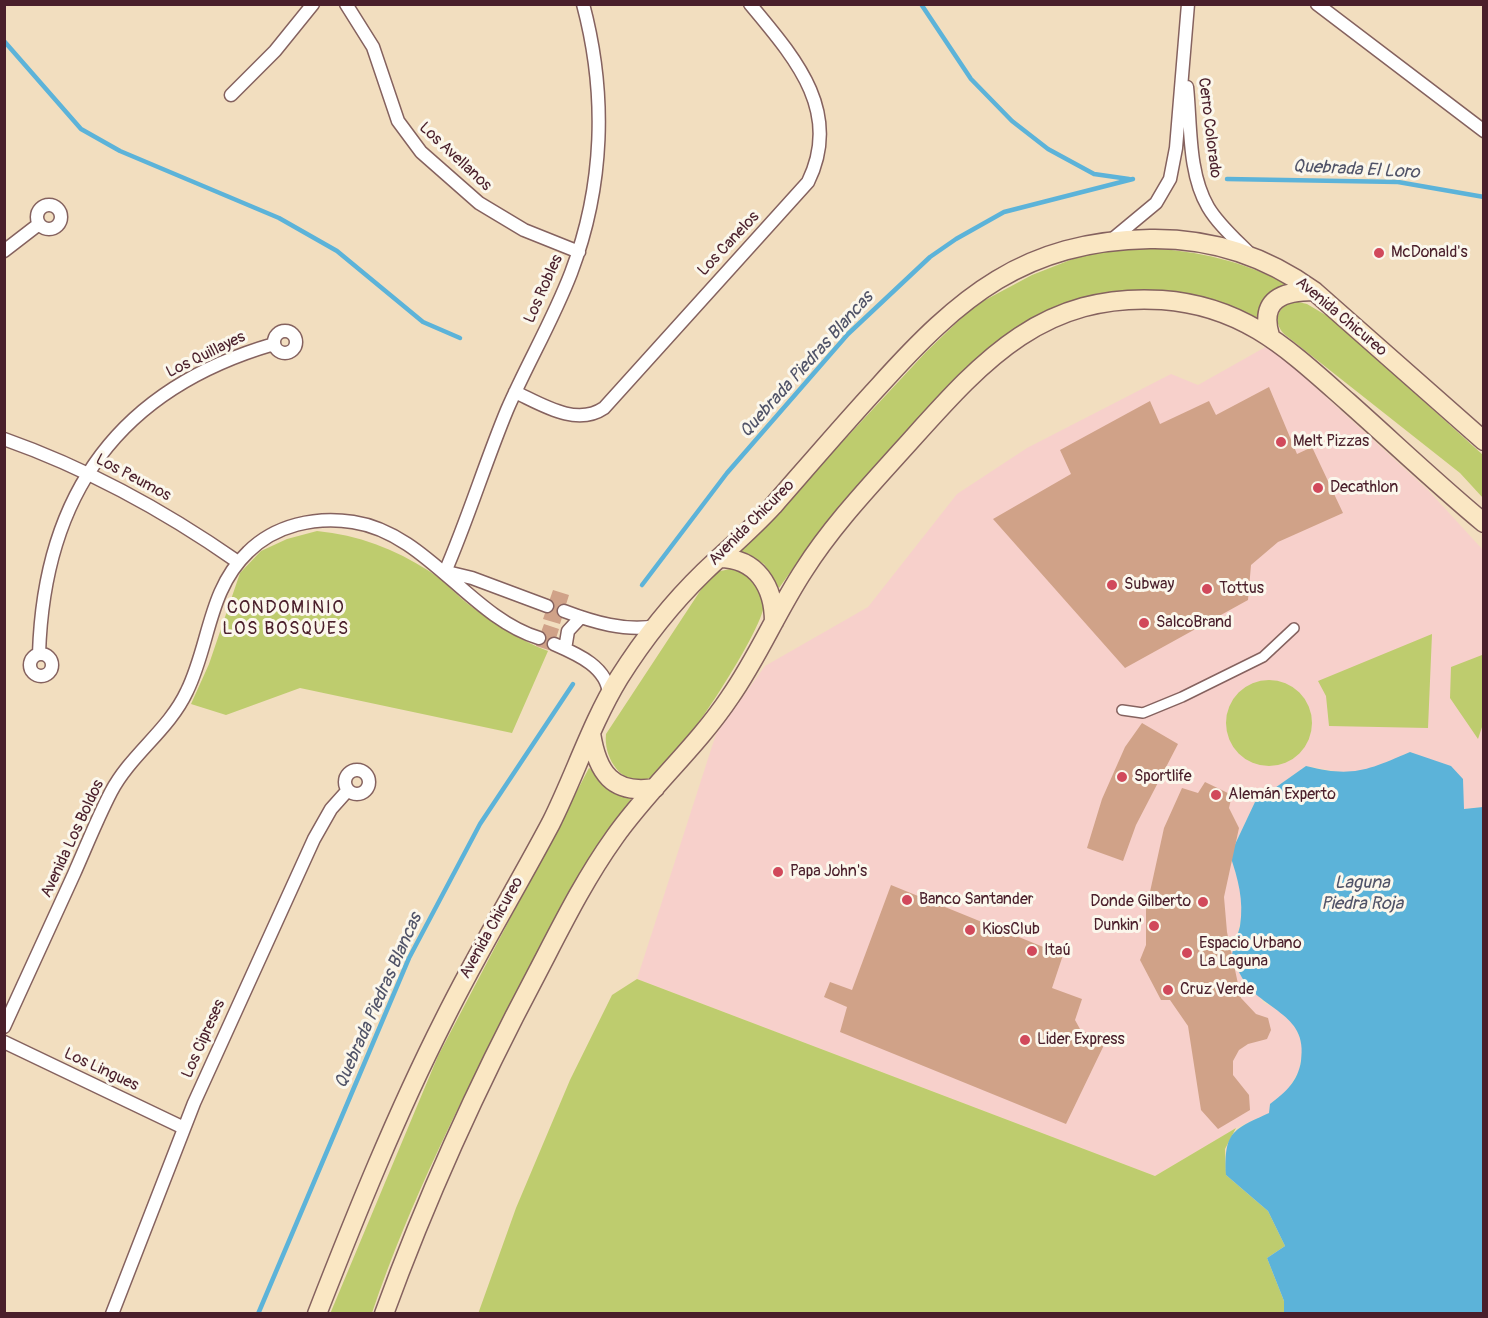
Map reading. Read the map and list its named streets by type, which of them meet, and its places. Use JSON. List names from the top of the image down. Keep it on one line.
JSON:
{"streets":{"main road":["Avenida Chicureo"],"street":["Cerro Colorado","Los Avellanos","Los Canelos","Los Robles","Los Quillayes","Los Peumos","Avenida Los Boldos","Los Cipreses","Los Lingues"]},"crossings":[["Cerro Colorado","Avenida Chicureo"],["Los Avellanos","Los Robles"],["Los Canelos","Los Robles"],["Los Robles","Avenida Los Boldos"],["Los Quillayes","Los Peumos"],["Los Peumos","Avenida Los Boldos"],["Los Cipreses","Los Lingues"]],"districts":["CONDOMINIO LOS BOSQUES"],"water":["Quebrada El Loro","Quebrada Piedras Blancas","Laguna Piedra Roja"],"places":["McDonald's","Melt Pizzas","Decathlon","Subway","Tottus","SalcoBrand","Sportlife","Alemán Experto","Papa John's","Banco Santander","Donde Gilberto","Dunkin'","KiosClub","Itaú","Espacio Urbano La Laguna","Cruz Verde","Lider Express"]}
